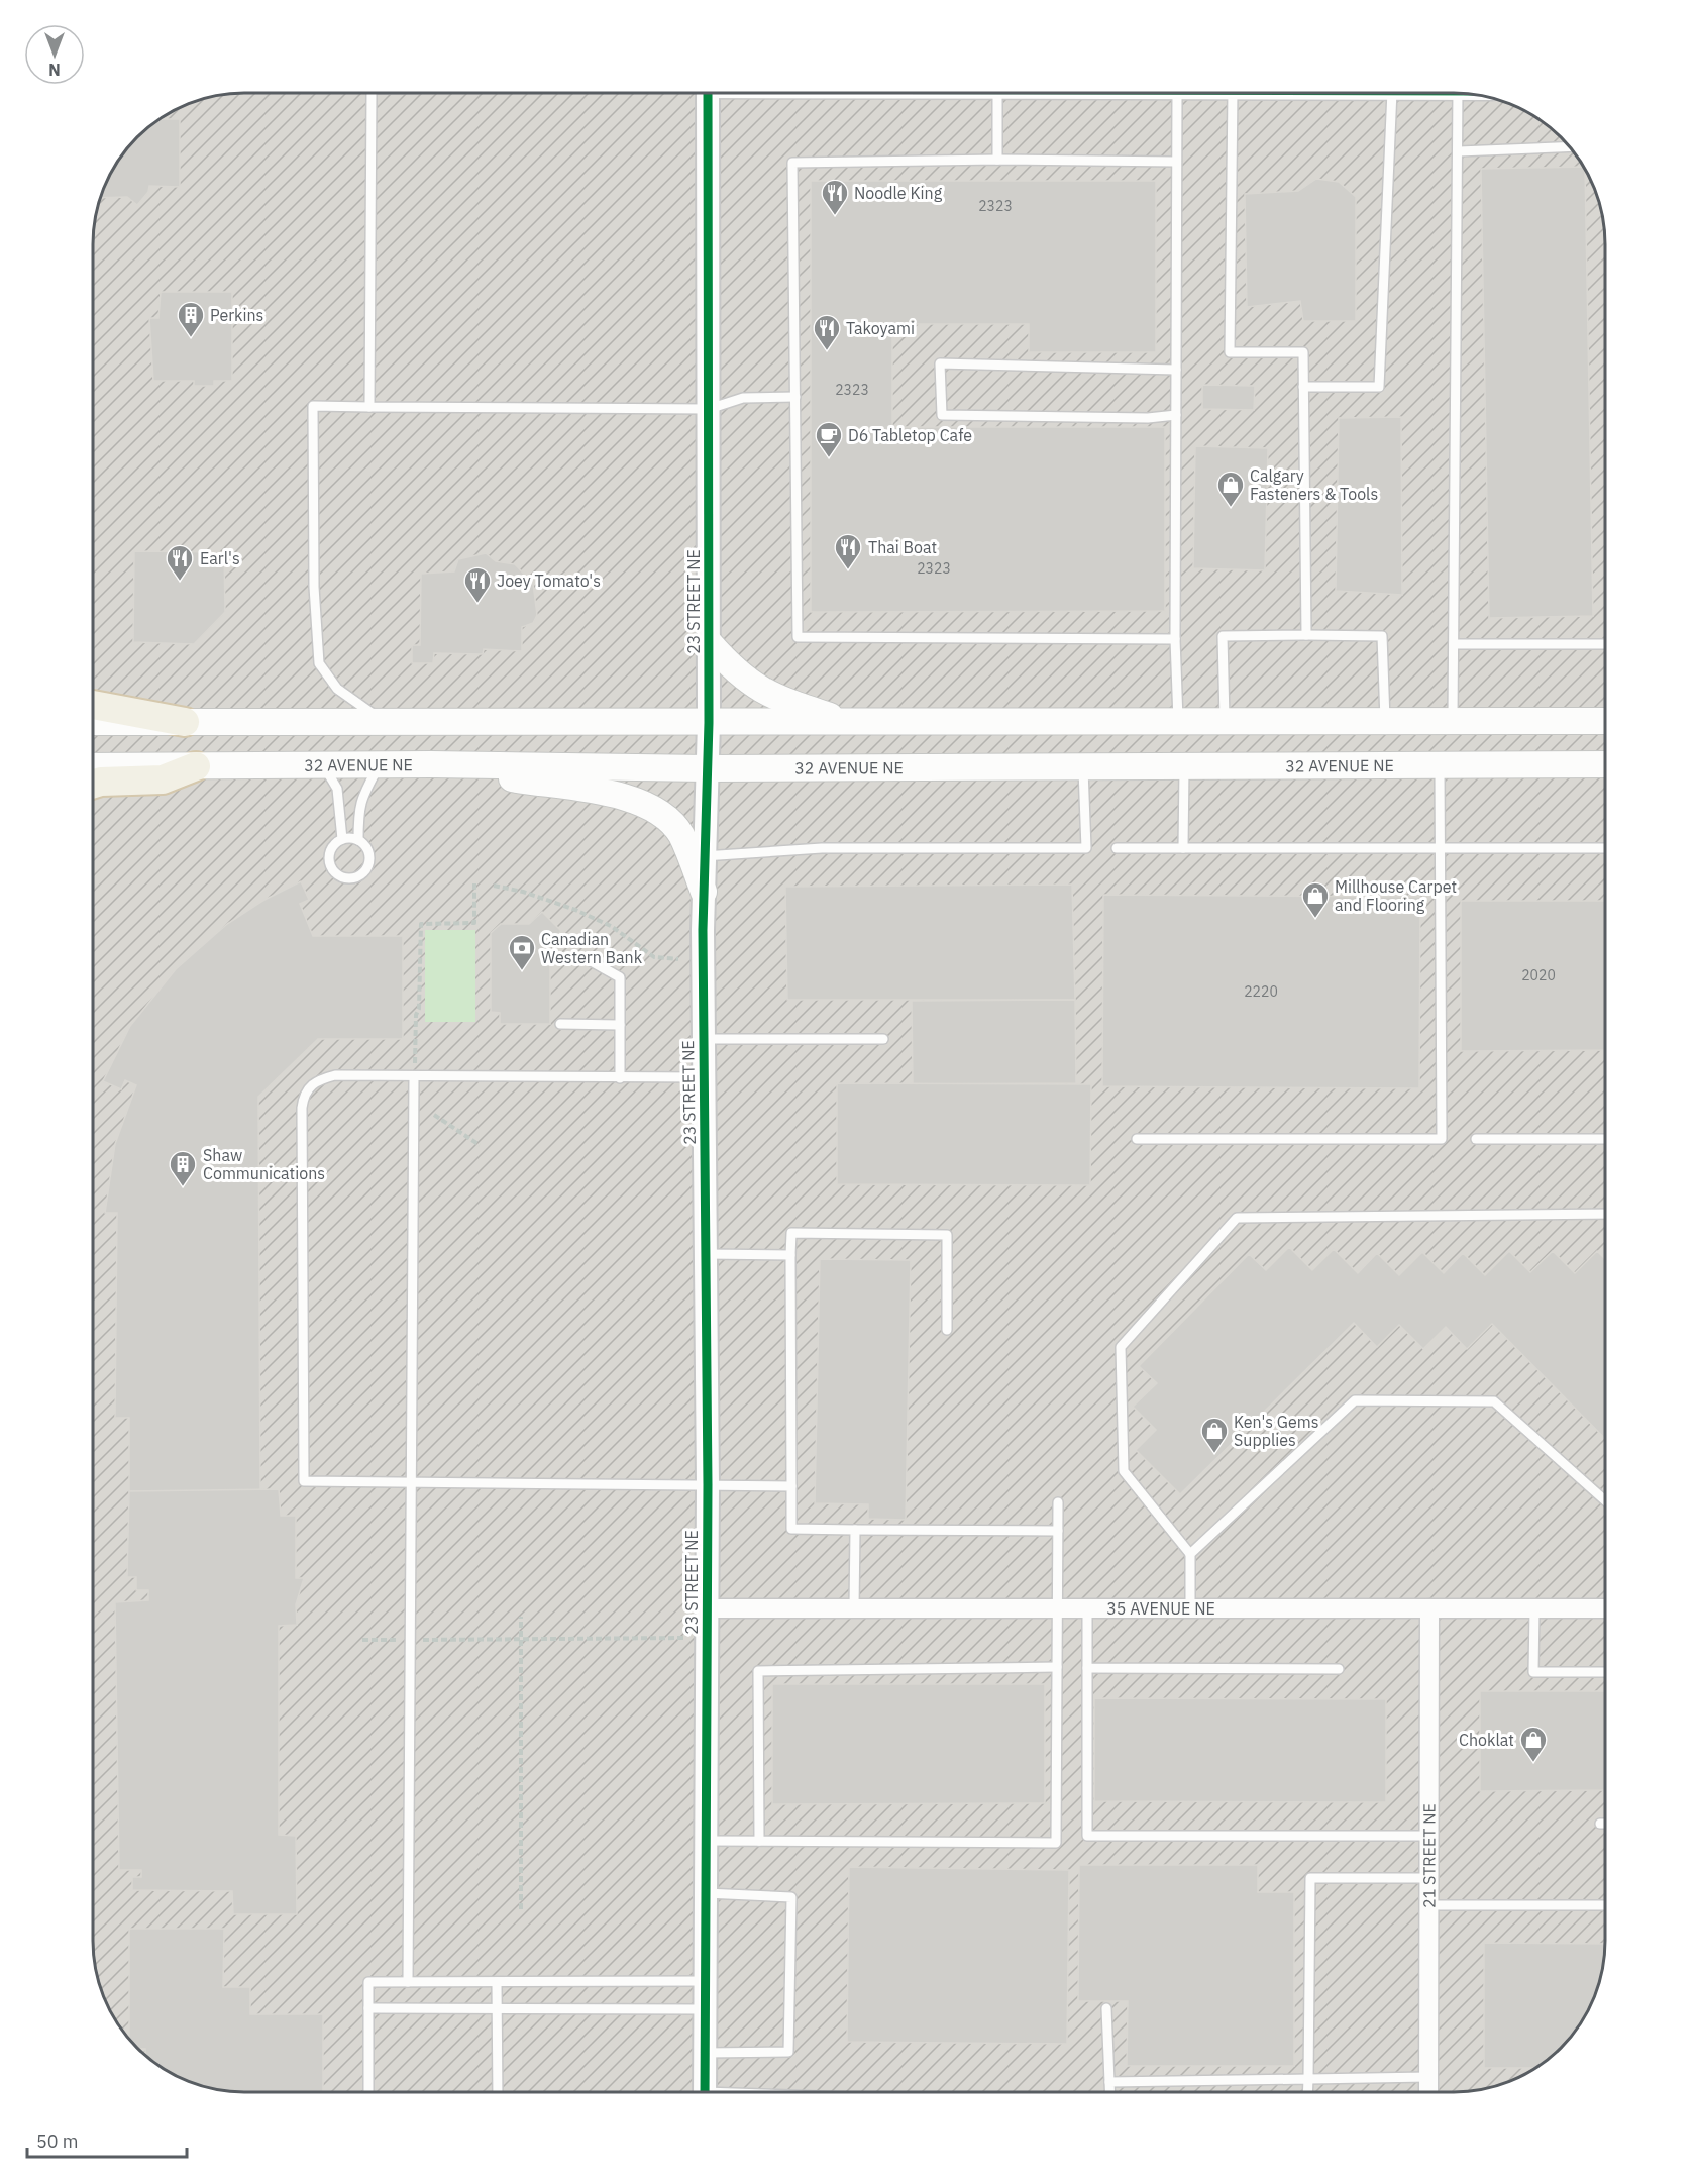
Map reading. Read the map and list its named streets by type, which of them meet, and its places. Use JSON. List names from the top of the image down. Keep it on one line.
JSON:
{"streets":{"main road":["32 AVENUE NE"],"street":["23 STREET NE","35 AVENUE NE","21 STREET NE"]},"crossings":[["23 STREET NE","32 AVENUE NE"],["23 STREET NE","35 AVENUE NE"],["35 AVENUE NE","21 STREET NE"]],"places":{"restaurant":["Noodle King","Takoyami","Thai Boat","Earl's","Joey Tomato's"],"building":["Perkins","Shaw Communications"],"cafe":["D6 Tabletop Cafe"],"shop":["Calgary Fasteners & Tools","Millhouse Carpet and Flooring","Ken's Gems Supplies","Choklat"],"bank":["Canadian Western Bank"]},"house_numbers":["2323","2323","2323","2020","2220"],"scale_bar":"50 m","north":"bottom"}
